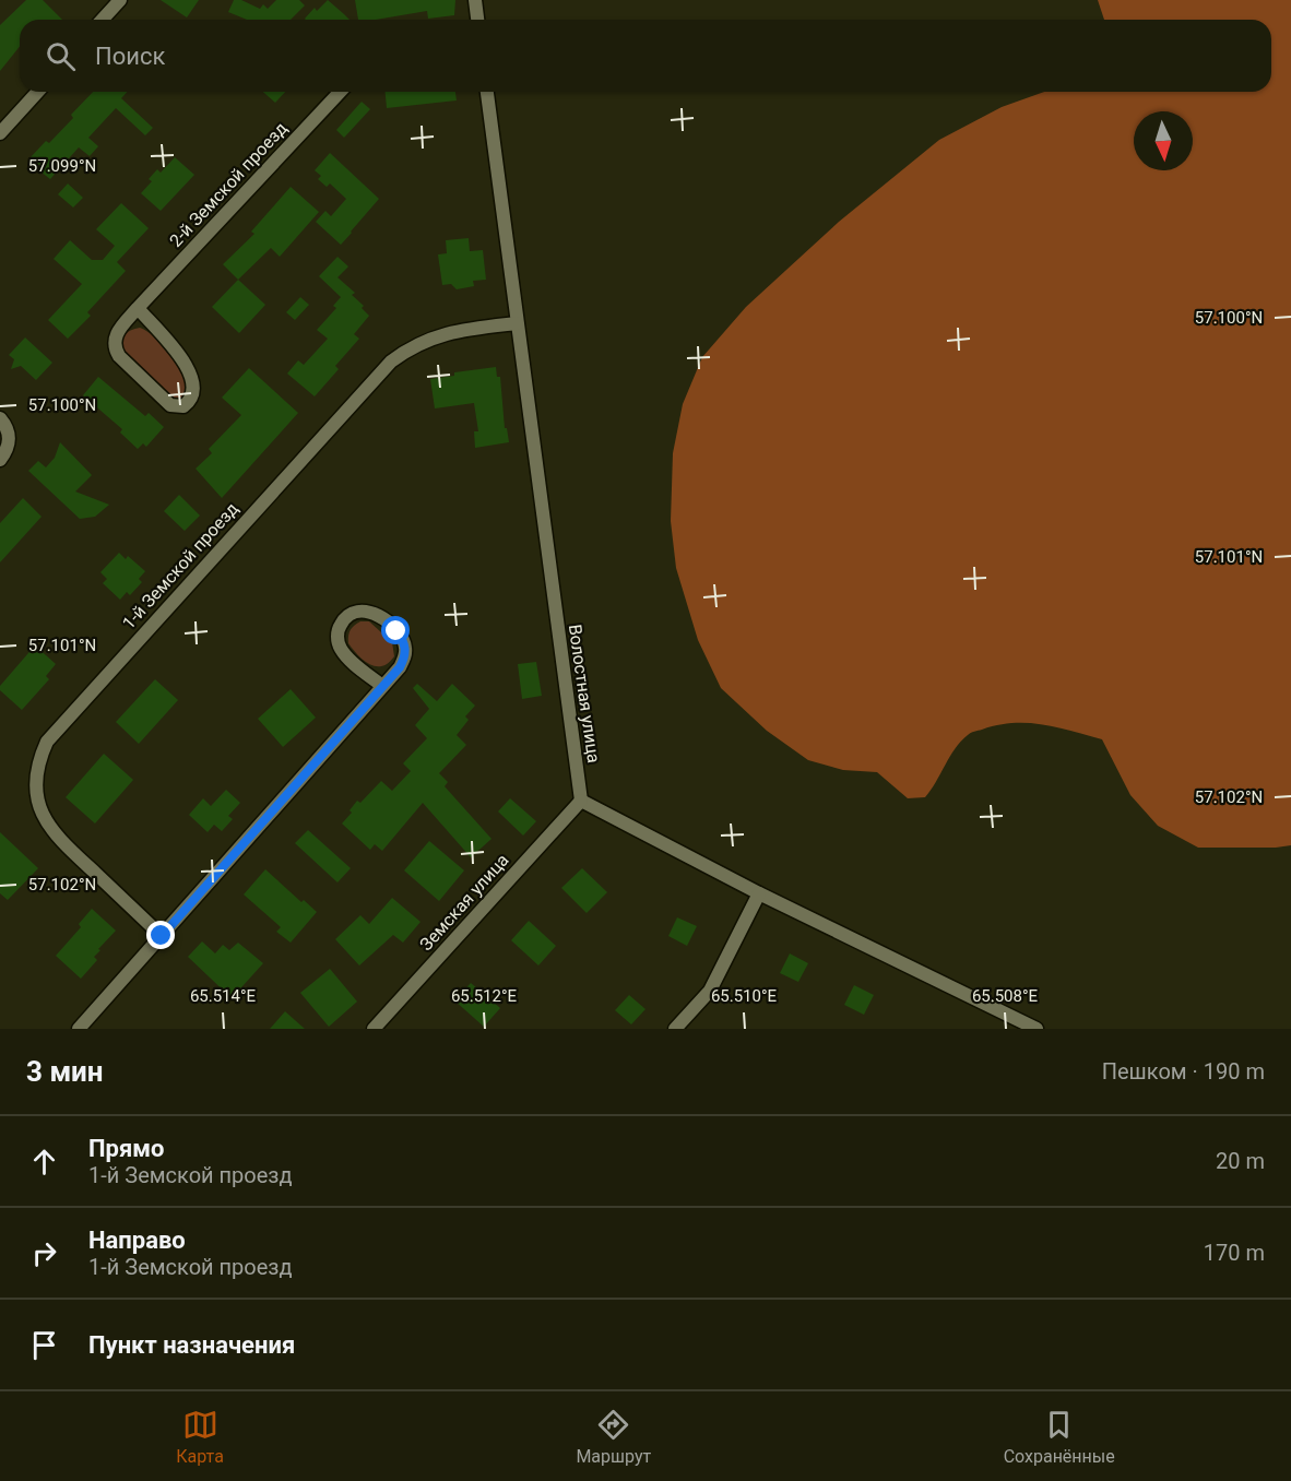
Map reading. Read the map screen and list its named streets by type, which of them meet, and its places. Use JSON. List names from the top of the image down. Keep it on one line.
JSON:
{"streets":{"street":["2-й Земской проезд","1-й Земской проезд","Волостная улица","Земская улица"]},"crossings":[["1-й Земской проезд","Волостная улица"],["Волостная улица","Земская улица"]],"north":"bottom","page":{"search":"Поиск","heading":["3 мин","Пешком · 190 m"],"list":[["Прямо","1-й Земской проезд","20 m"],["Направо","1-й Земской проезд","170 m"],"Пункт назначения"],"nav":["Карта","Маршрут","Сохранённые"]},"coordinates":["57.099°N","57.100°N","57.101°N","57.102°N","65.514°E","65.512°E","65.510°E","65.508°E"]}
